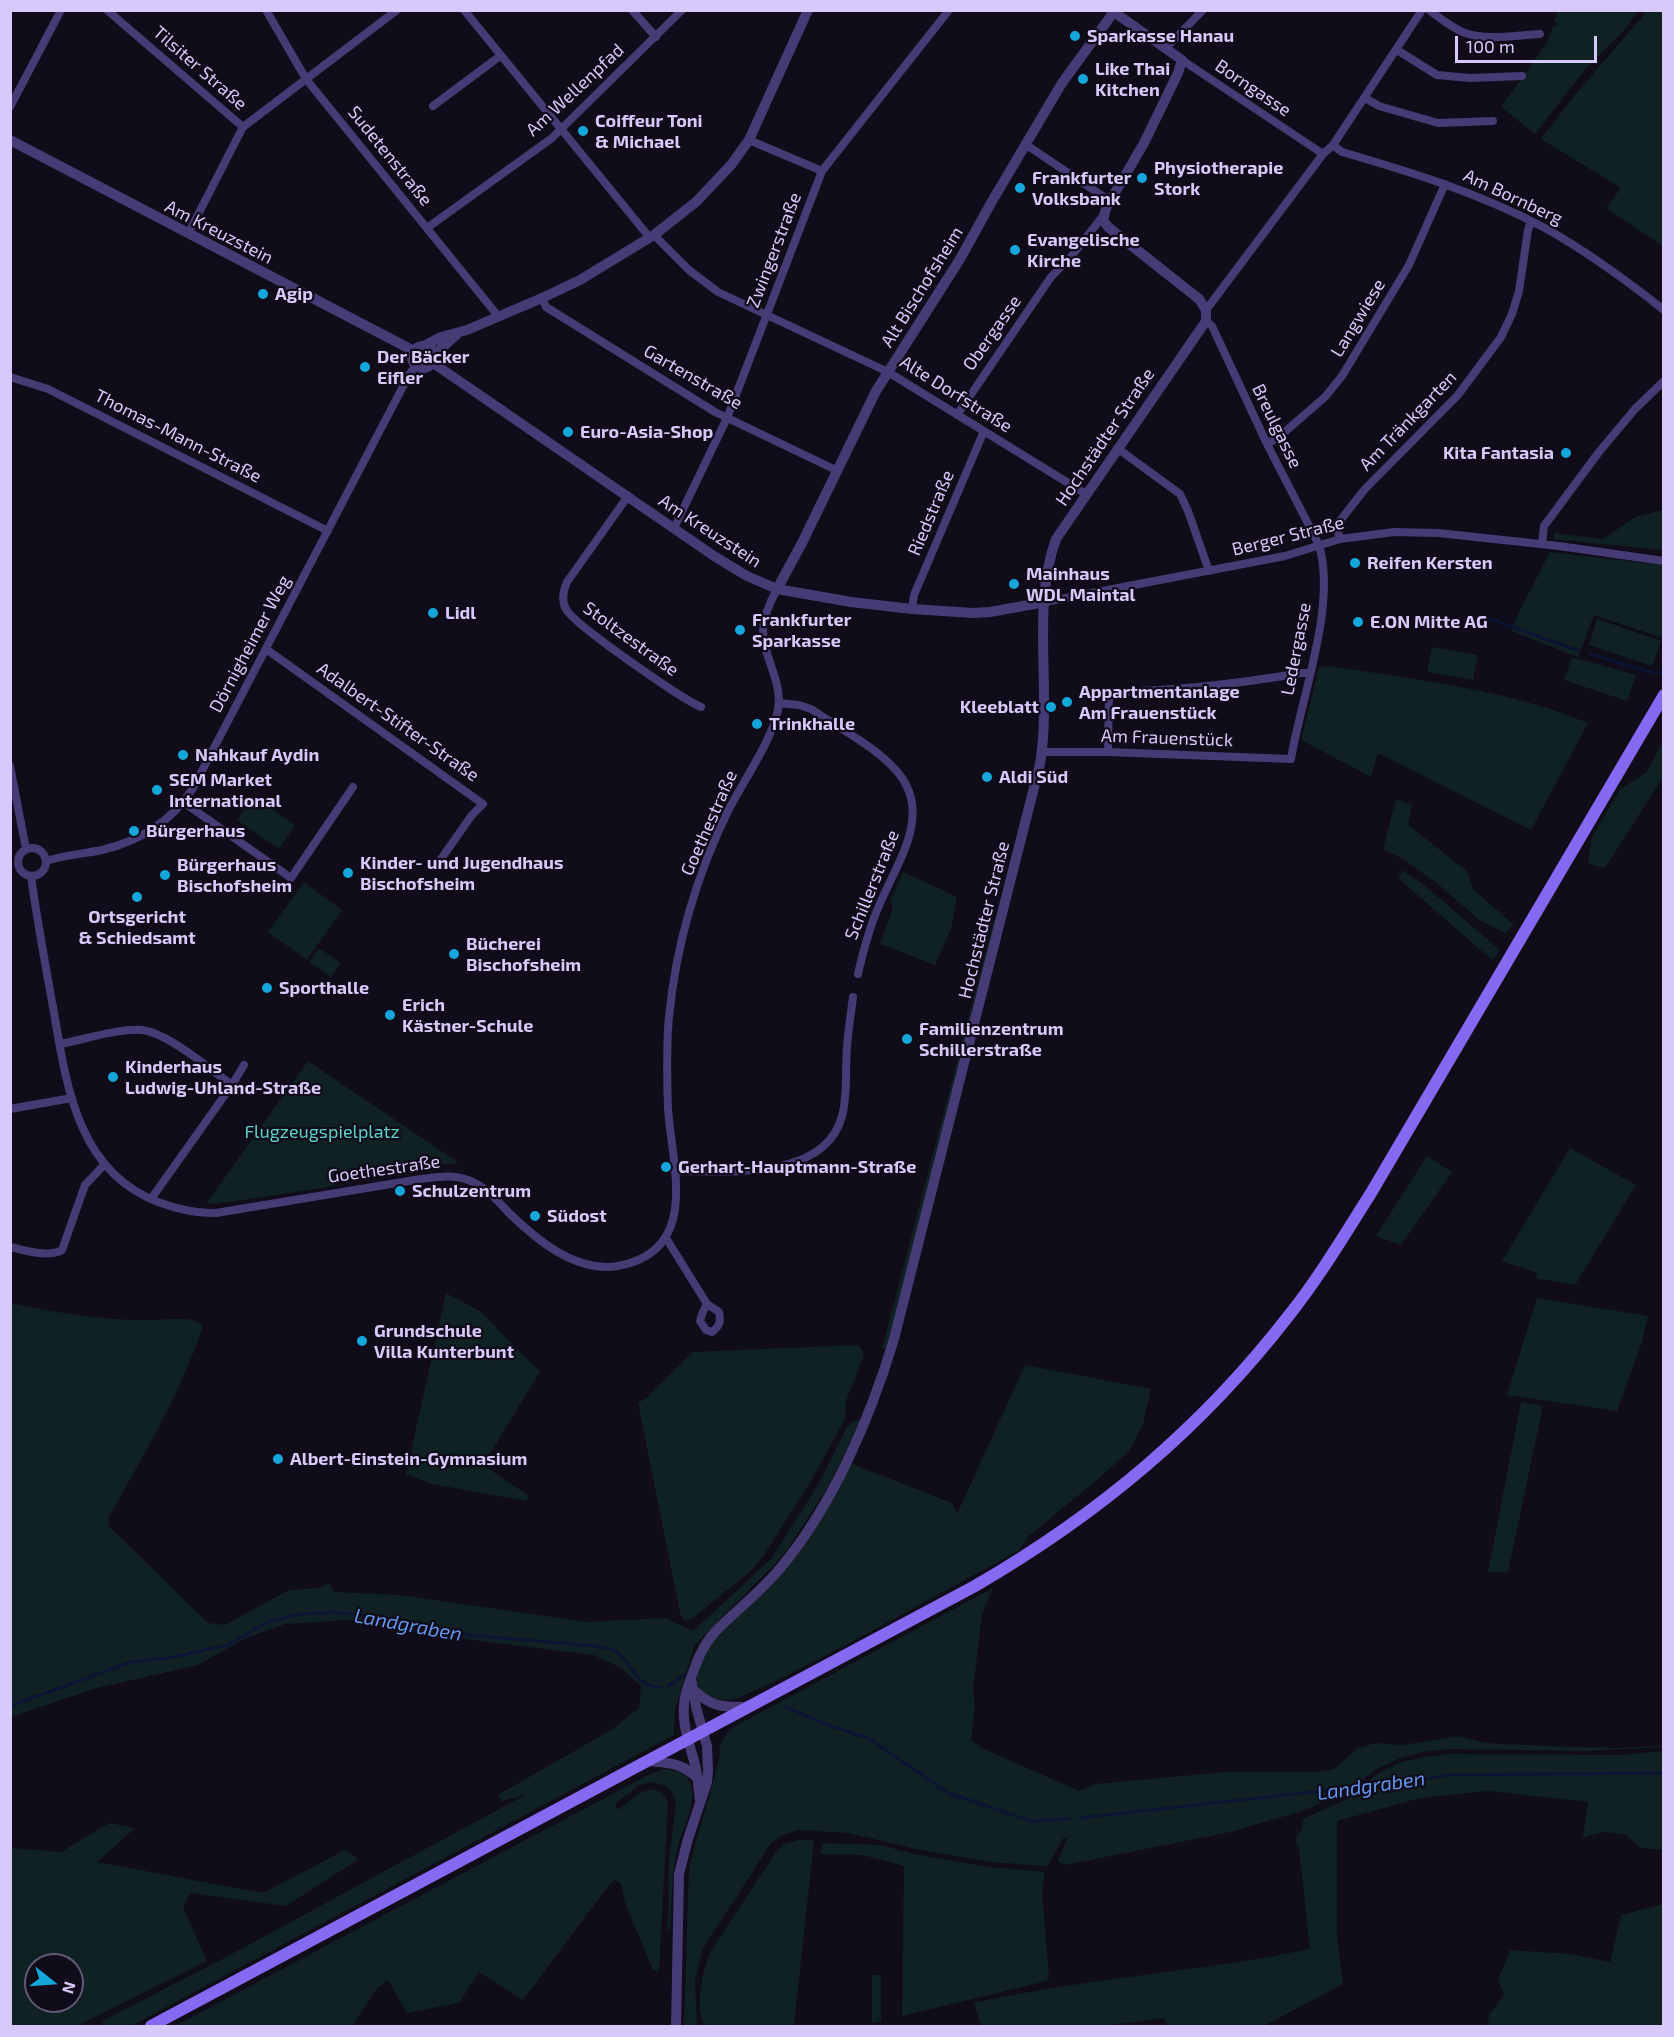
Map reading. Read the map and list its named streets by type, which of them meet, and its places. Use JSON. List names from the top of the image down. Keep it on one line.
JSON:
{"streets":{"street":["Tilsiter Straße","Borngasse","Am Wellenpfad","Sudetenstraße","Am Bornberg","Am Kreuzstein","Zwingerstraße","Alt Bischofsheim","Langwiese","Obergasse","Gartenstraße","Alte Dorfstraße","Am Tränkgarten","Breulgasse","Thomas-Mann-Straße","Hochstädter Straße","Riedstraße","Berger Straße","Stoltzestraße","Dörnigheimer Weg","Ledergasse","Adalbert-Stifter-Straße","Am Frauenstück","Goethestraße","Schillerstraße"]},"crossings":[["Borngasse","Alt Bischofsheim"],["Borngasse","Obergasse"],["Am Wellenpfad","Sudetenstraße"],["Am Wellenpfad","Alte Dorfstraße"],["Am Bornberg","Langwiese"],["Am Bornberg","Am Tränkgarten"],["Am Kreuzstein","Zwingerstraße"],["Am Kreuzstein","Alt Bischofsheim"],["Am Kreuzstein","Hochstädter Straße"],["Am Kreuzstein","Riedstraße"],["Am Kreuzstein","Berger Straße"],["Am Kreuzstein","Stoltzestraße"],["Am Kreuzstein","Dörnigheimer Weg"],["Am Kreuzstein","Goethestraße"],["Zwingerstraße","Gartenstraße"],["Zwingerstraße","Alte Dorfstraße"],["Alt Bischofsheim","Gartenstraße"],["Alt Bischofsheim","Alte Dorfstraße"],["Alt Bischofsheim","Goethestraße"],["Langwiese","Breulgasse"],["Obergasse","Alte Dorfstraße"],["Obergasse","Breulgasse"],["Alte Dorfstraße","Hochstädter Straße"],["Alte Dorfstraße","Riedstraße"],["Am Tränkgarten","Berger Straße"],["Breulgasse","Hochstädter Straße"],["Breulgasse","Berger Straße"],["Breulgasse","Ledergasse"],["Thomas-Mann-Straße","Dörnigheimer Weg"],["Hochstädter Straße","Berger Straße"],["Hochstädter Straße","Am Frauenstück"],["Berger Straße","Ledergasse"],["Dörnigheimer Weg","Adalbert-Stifter-Straße"],["Dörnigheimer Weg","Goethestraße"],["Ledergasse","Am Frauenstück"],["Goethestraße","Schillerstraße"]],"water":["Landgraben"],"parks":["Flugzeugspielplatz"],"places":["Sparkasse Hanau","Like Thai Kitchen","Coiffeur Toni & Michael","Physiotherapie Stork","Frankfurter Volksbank","Evangelische Kirche","Agip","Der Bäcker Eifler","Euro-Asia-Shop","Kita Fantasia","Reifen Kersten","Mainhaus WDL Maintal","Lidl","E.ON Mitte AG","Frankfurter Sparkasse","Appartmentanlage Am Frauenstück","Kleeblatt","Trinkhalle","Nahkauf Aydin","Aldi Süd","SEM Market International","Bürgerhaus","Kinder- und Jugendhaus Bischofsheim","Bürgerhaus Bischofsheim","Ortsgericht & Schiedsamt","Bücherei Bischofsheim","Sporthalle","Erich Kästner-Schule","Familienzentrum Schillerstraße","Kinderhaus Ludwig-Uhland-Straße","Gerhart-Hauptmann-Straße","Schulzentrum","Südost","Grundschule Villa Kunterbunt","Albert-Einstein-Gymnasium"],"scale_bar":"100 m","north":"right"}
